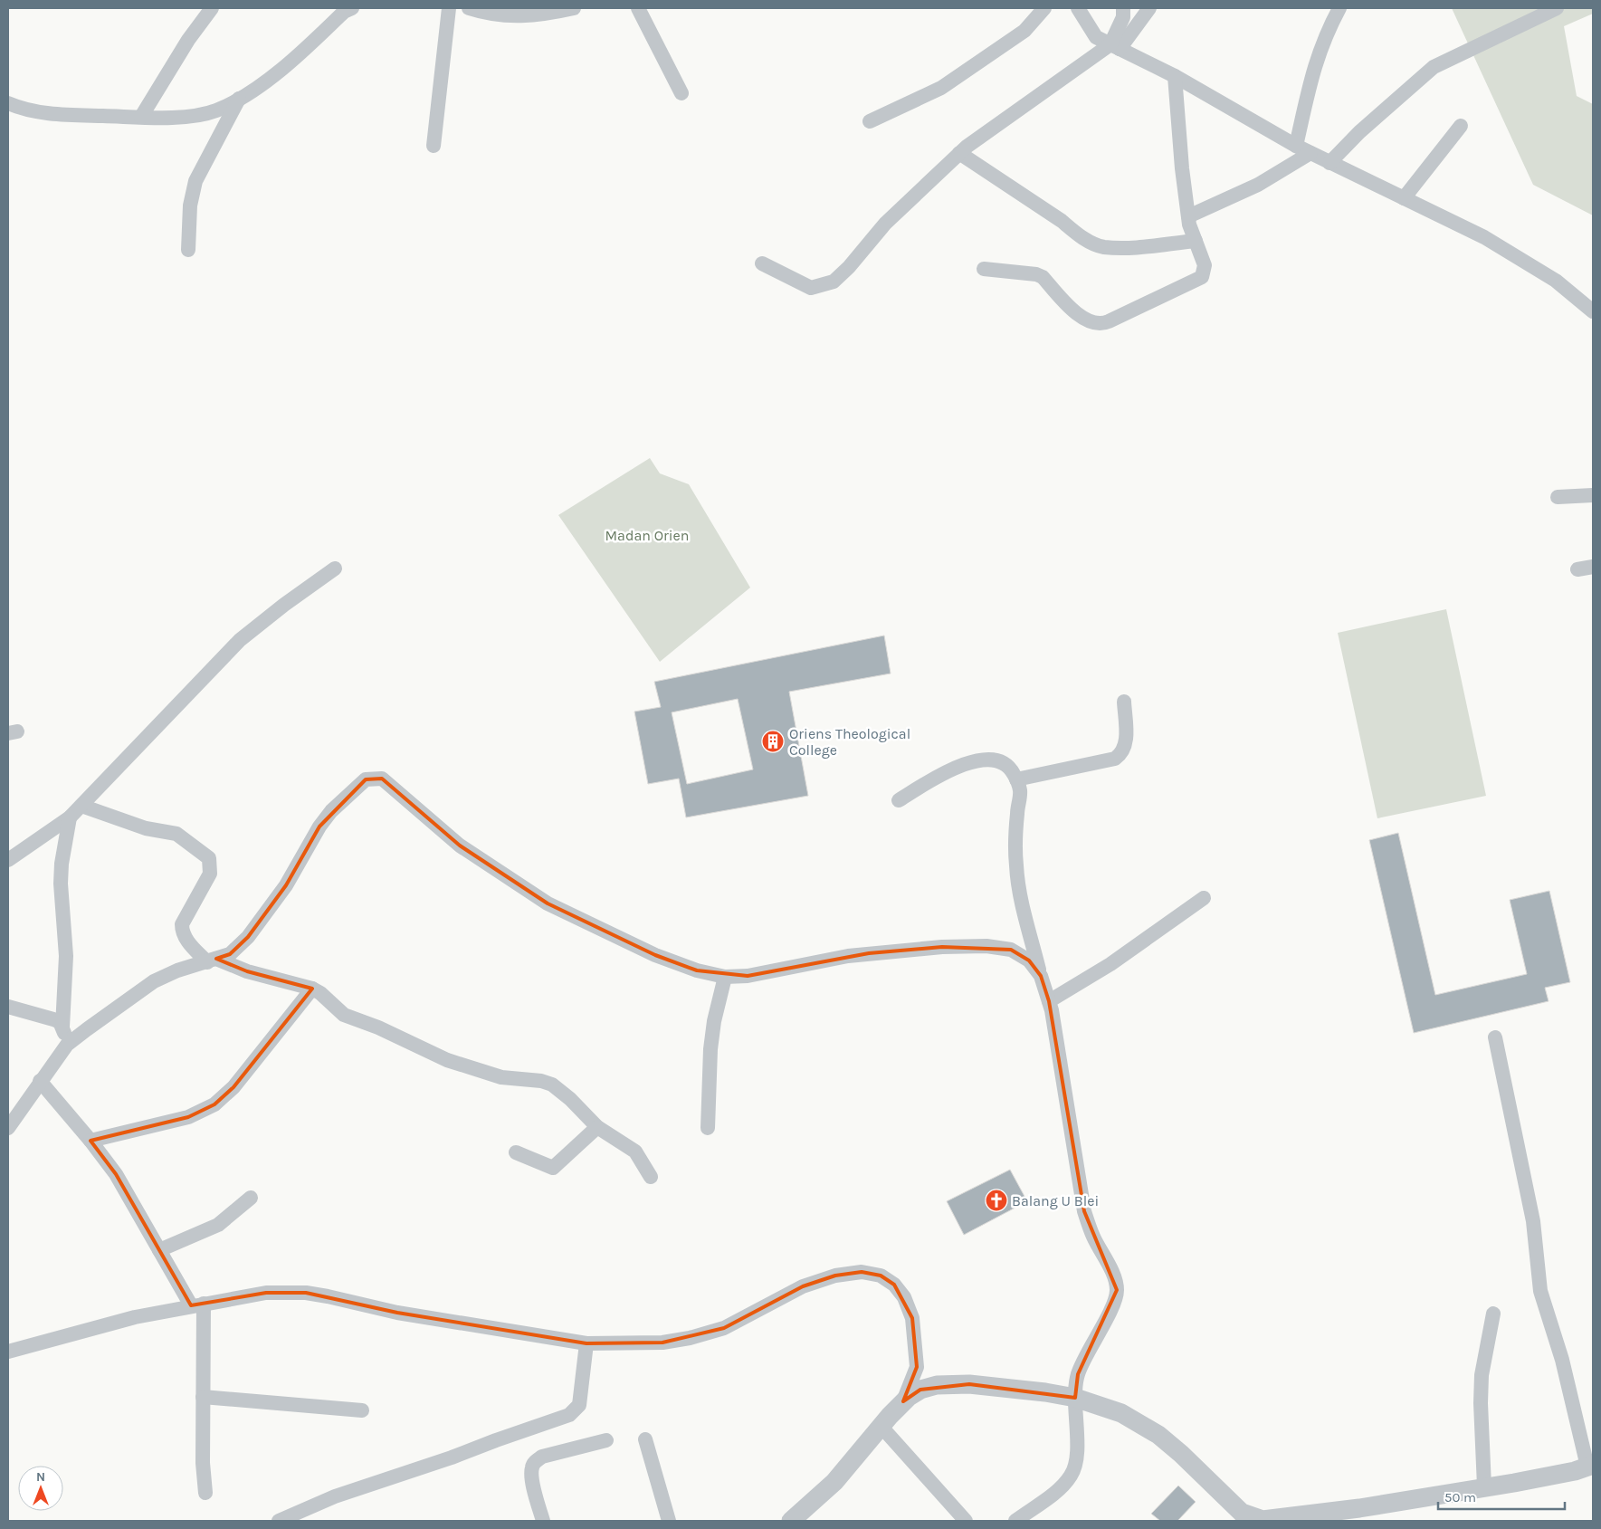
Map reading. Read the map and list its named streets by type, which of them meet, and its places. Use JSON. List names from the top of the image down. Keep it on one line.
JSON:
{"parks":["Madan Orien"],"places":{"building":["Oriens Theological College"],"church":["Balang U Blei"]},"scale_bar":"50 m","north":"top"}
